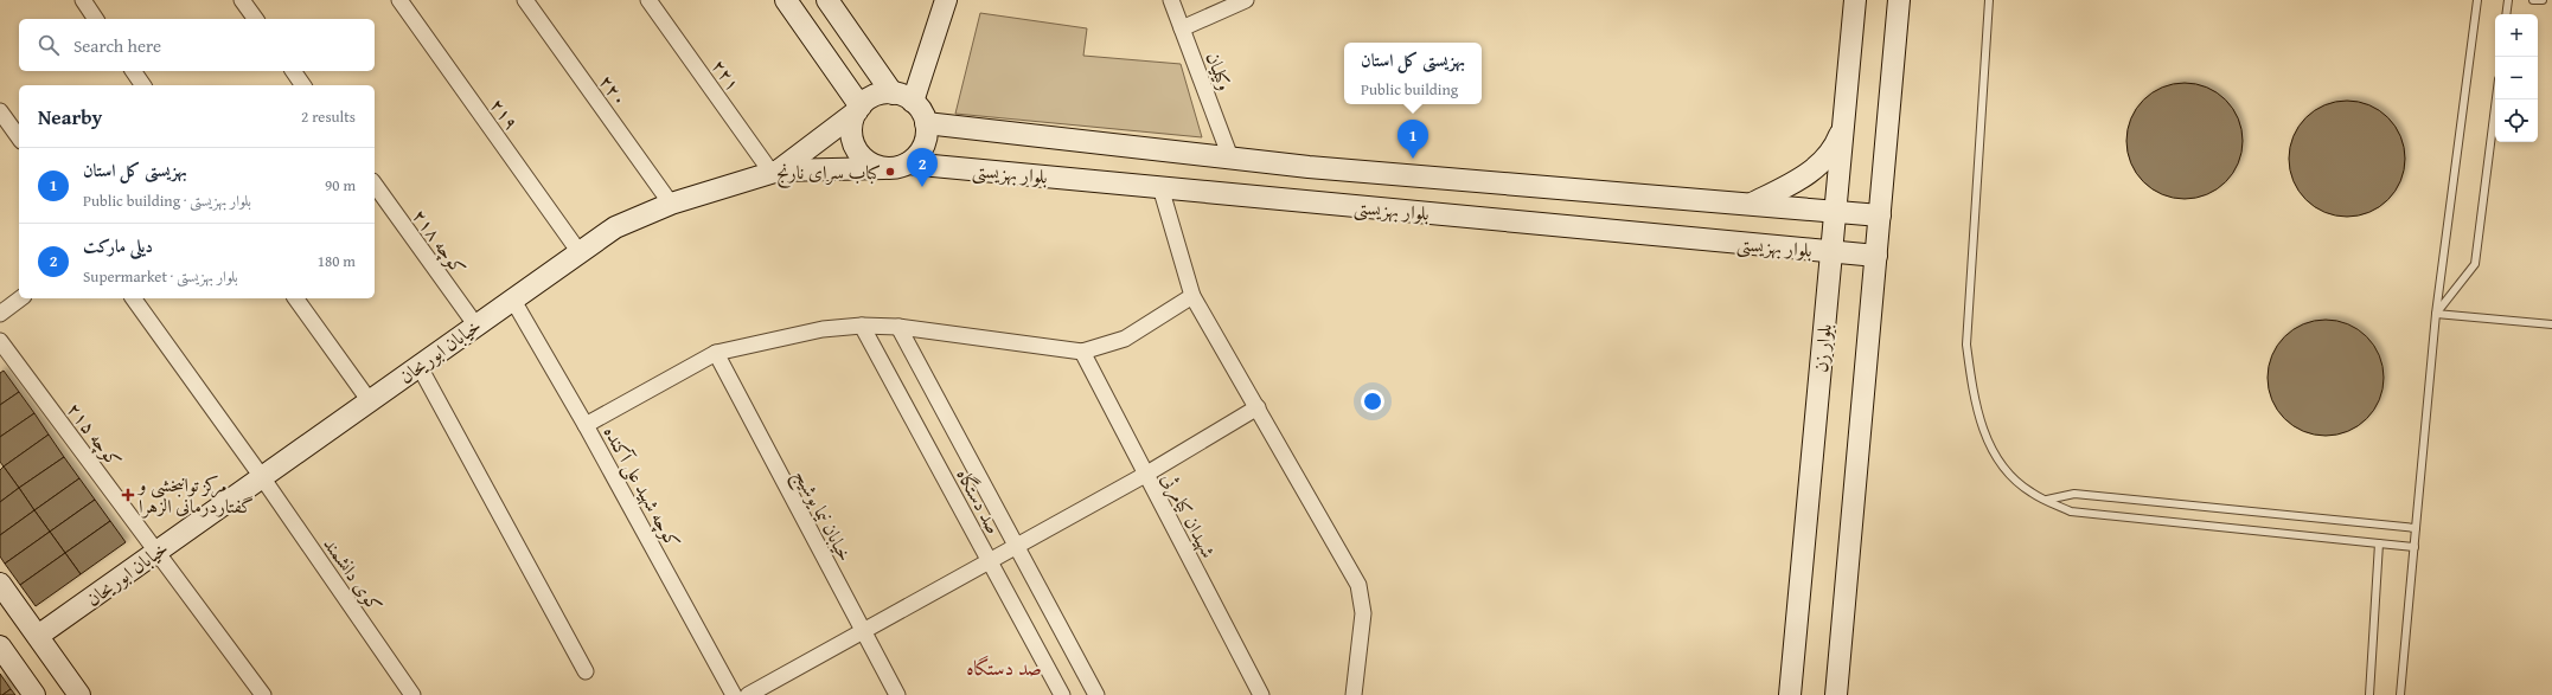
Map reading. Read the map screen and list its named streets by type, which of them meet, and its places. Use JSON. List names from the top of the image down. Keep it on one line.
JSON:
{"streets":{"main road":["بلوار بهزیستی","بلوار زن","خیابان ابوریحان"],"street":["وکیلیان","۲۲۱","۲۲۰","۲۱۹","کوچه ۲۱۸","کوچه ۲۱۵","کوچه شهید علی آکنده","صد دستگاه","خیابان نیما یوشیج","شهیدان کیامرثی","کوی دانشمند"]},"crossings":[["وکیلیان","بلوار بهزیستی"],["۲۲۱","خیابان ابوریحان"],["۲۲۰","خیابان ابوریحان"],["۲۱۹","خیابان ابوریحان"],["بلوار بهزیستی","بلوار زن"],["بلوار بهزیستی","خیابان ابوریحان"],["کوچه ۲۱۸","خیابان ابوریحان"],["خیابان ابوریحان","کوچه ۲۱۵"],["خیابان ابوریحان","کوچه شهید علی آکنده"],["خیابان ابوریحان","کوی دانشمند"]],"districts":["صد دستگاه"],"places":{"other":["کباب سرای نارنج"],"health":["مرکز توانبخشی و گفتاردرمانی الزهرا"]},"page":{"map_buttons":["+","−"],"search":"Search here","popup":["بهزیستی کل استان","Public building"],"heading":["Nearby","2 results"],"pins":["1","2"],"list":[{"mark":"1","name":"بهزیستی کل استان","note":"Public building · بلوار بهزیستی","value":"90 m"},{"mark":"2","name":"دیلی مارکت","note":"Supermarket · بلوار بهزیستی","value":"180 m"}]}}
